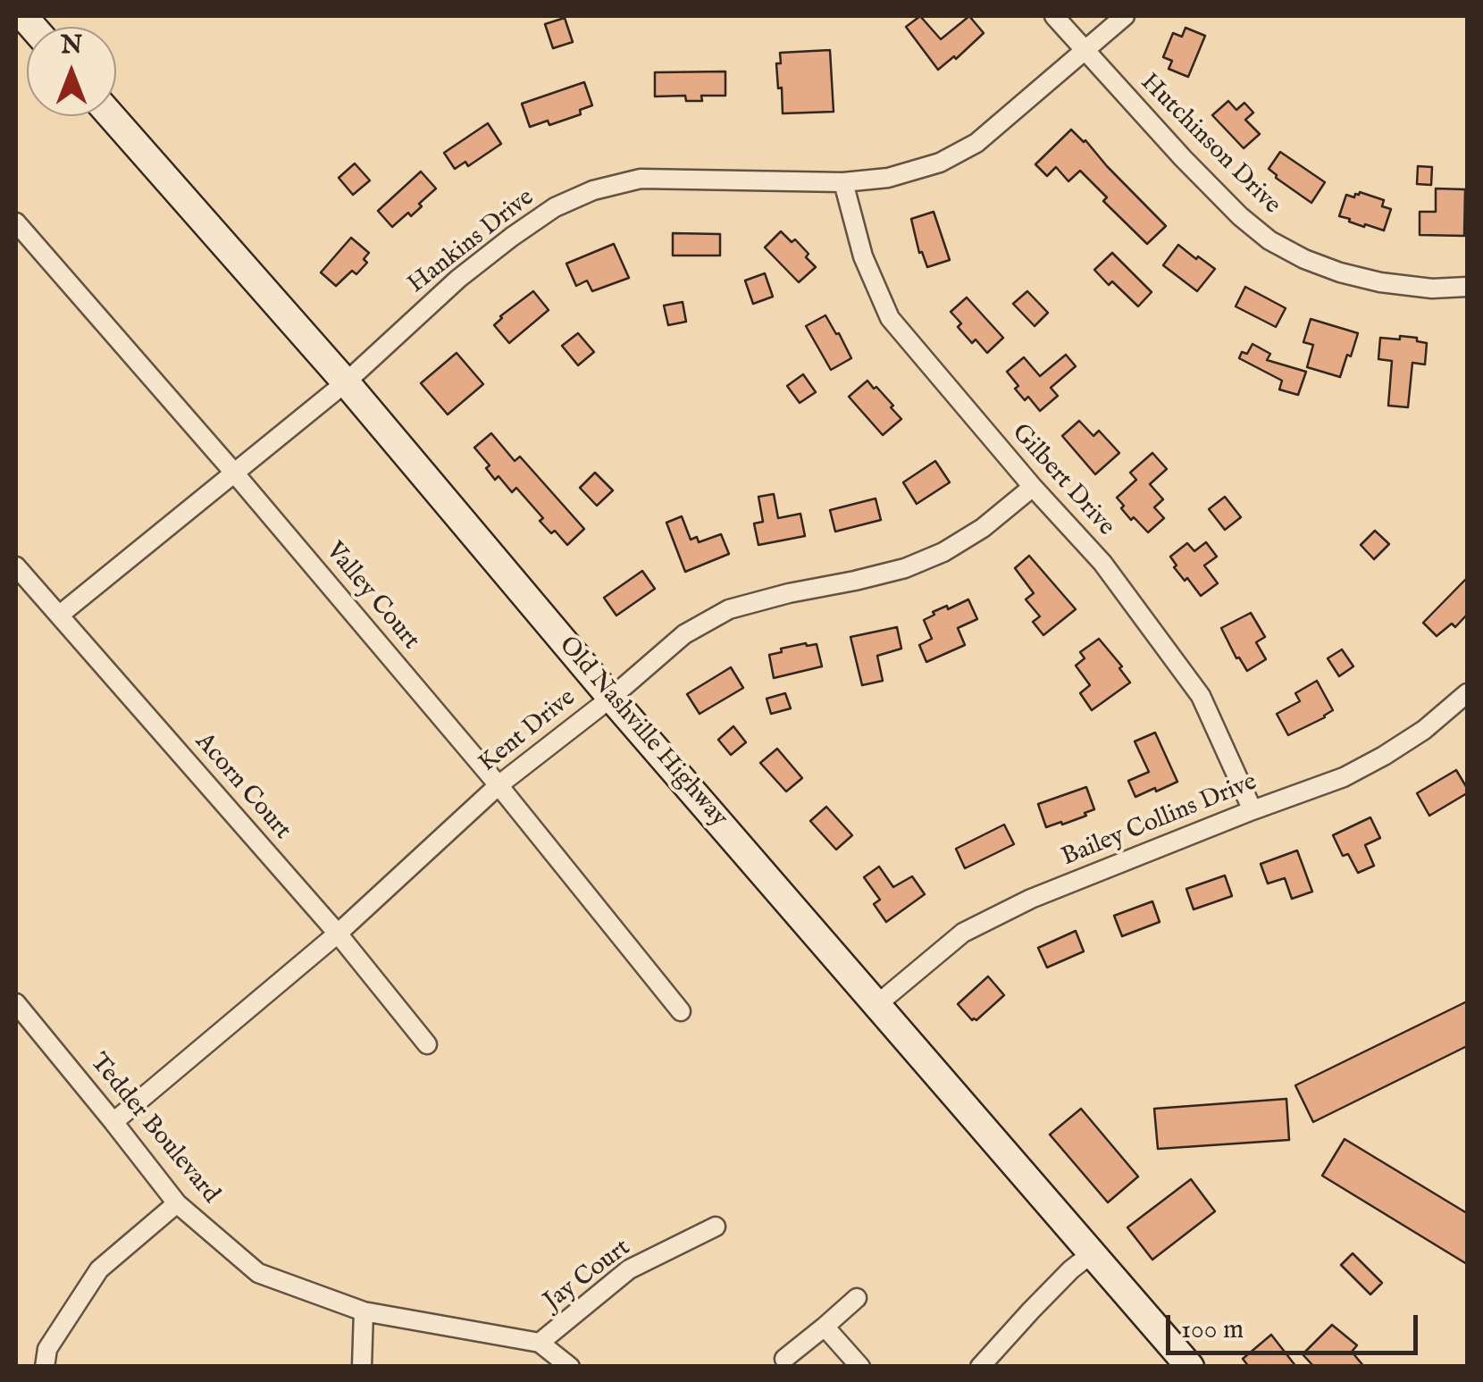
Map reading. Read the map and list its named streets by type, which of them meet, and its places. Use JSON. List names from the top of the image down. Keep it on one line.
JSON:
{"streets":{"main road":["Old Nashville Highway"],"street":["Hutchinson Drive","Hankins Drive","Gilbert Drive","Valley Court","Kent Drive","Acorn Court","Bailey Collins Drive","Tedder Boulevard","Jay Court"]},"crossings":[["Hutchinson Drive","Hankins Drive"],["Hankins Drive","Gilbert Drive"],["Hankins Drive","Valley Court"],["Hankins Drive","Old Nashville Highway"],["Hankins Drive","Acorn Court"],["Gilbert Drive","Kent Drive"],["Gilbert Drive","Bailey Collins Drive"],["Valley Court","Kent Drive"],["Kent Drive","Old Nashville Highway"],["Kent Drive","Acorn Court"],["Kent Drive","Tedder Boulevard"],["Old Nashville Highway","Bailey Collins Drive"],["Tedder Boulevard","Jay Court"]],"scale_bar":"100 m","north":"top"}
